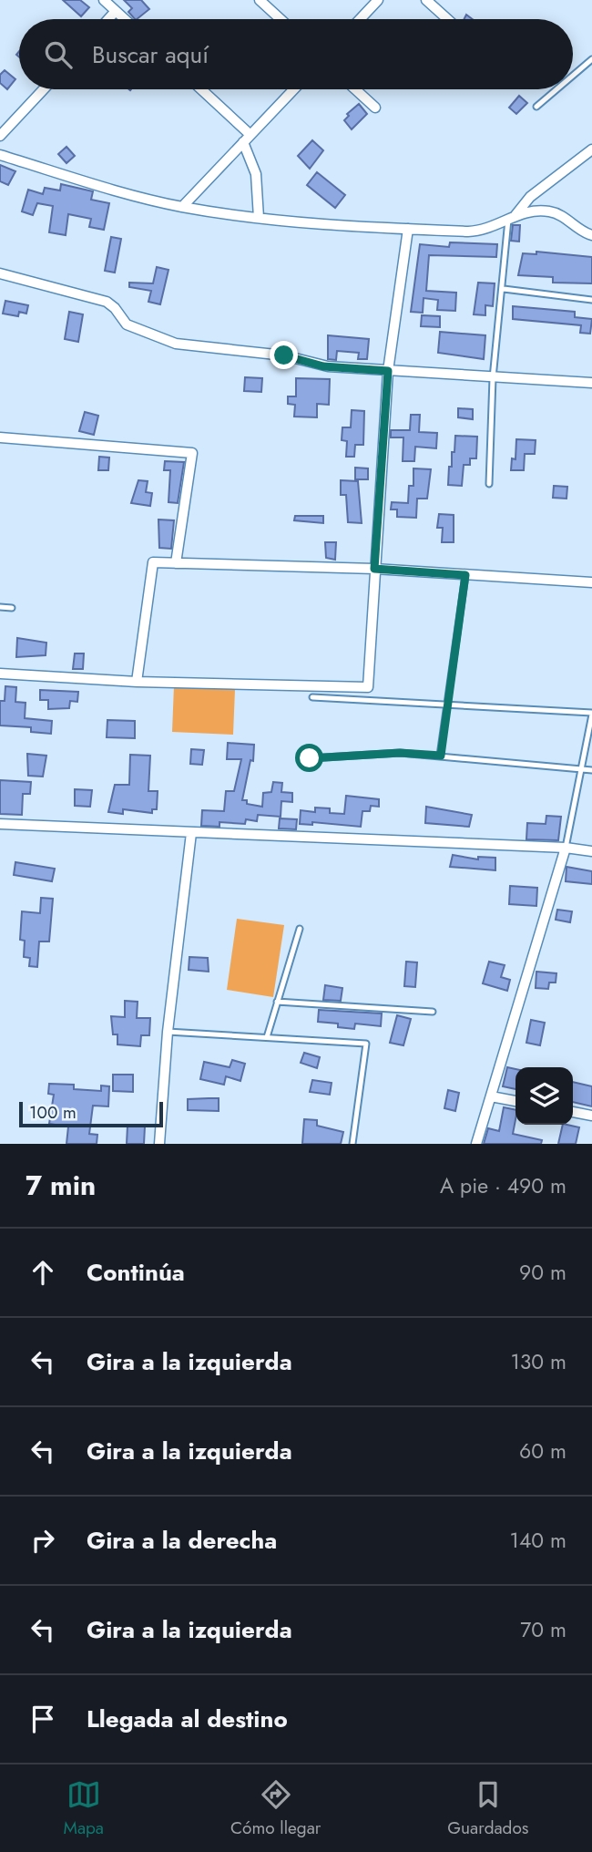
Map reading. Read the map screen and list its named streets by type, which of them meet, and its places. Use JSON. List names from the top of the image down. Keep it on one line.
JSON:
{"scale_bar":"100 m","page":{"search":"Buscar aquí","scale":"100 m","heading":["7 min","A pie · 490 m"],"list":[["Continúa","90 m"],["Gira a la izquierda","130 m"],["Gira a la izquierda","60 m"],["Gira a la derecha","140 m"],["Gira a la izquierda","70 m"],"Llegada al destino"],"nav":["Mapa","Cómo llegar","Guardados"]}}
